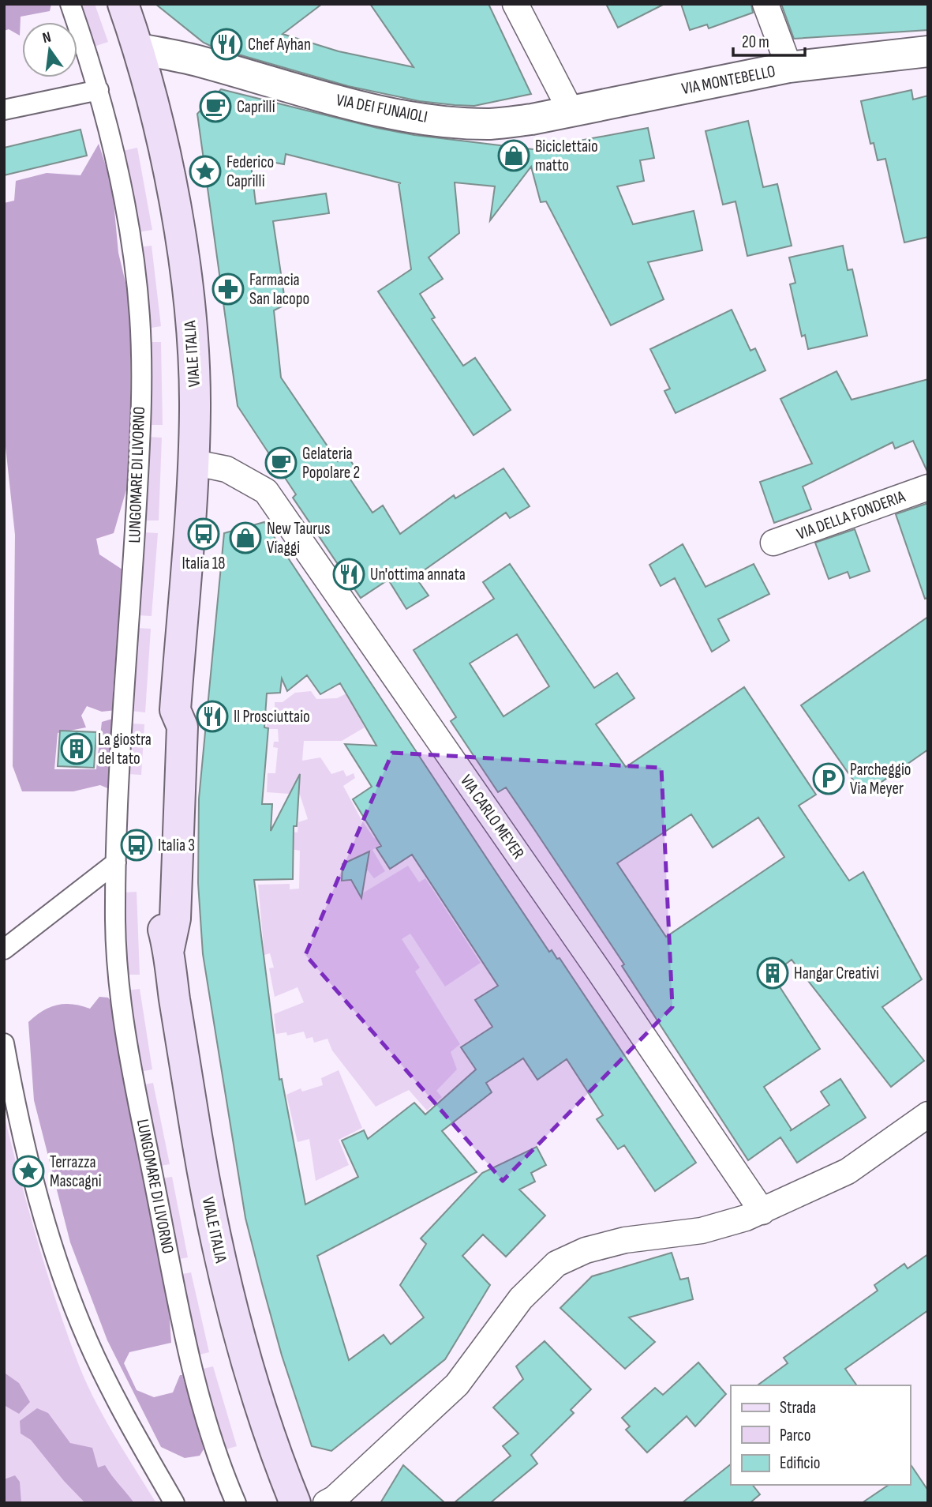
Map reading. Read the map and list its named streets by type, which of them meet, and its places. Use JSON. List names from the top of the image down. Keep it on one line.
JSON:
{"streets":{"main road":["VIALE ITALIA"],"street":["VIA MONTEBELLO","VIA DEI FUNAIOLI","LUNGOMARE DI LIVORNO","VIA DELLA FONDERIA","VIA CARLO MEYER"]},"crossings":[["VIA MONTEBELLO","VIA DEI FUNAIOLI"],["VIA DEI FUNAIOLI","VIALE ITALIA"],["VIALE ITALIA","VIA CARLO MEYER"]],"places":{"restaurant":["Chef Ayhan","Un'ottima annata","Il Prosciuttaio"],"cafe":["Caprilli","Gelateria Popolare 2"],"shop":["Biciclettaio matto","New Taurus Viaggi"],"place":["Federico Caprilli","Terrazza Mascagni"],"pharmacy":["Farmacia San Iacopo"],"bus stop":["Italia 18","Italia 3"],"building":["La giostra del tato","Hangar Creativi"],"parking":["Parcheggio Via Meyer"]},"legend":["Strada","Parco","Edificio"],"scale_bar":"20 m","north":"top"}
